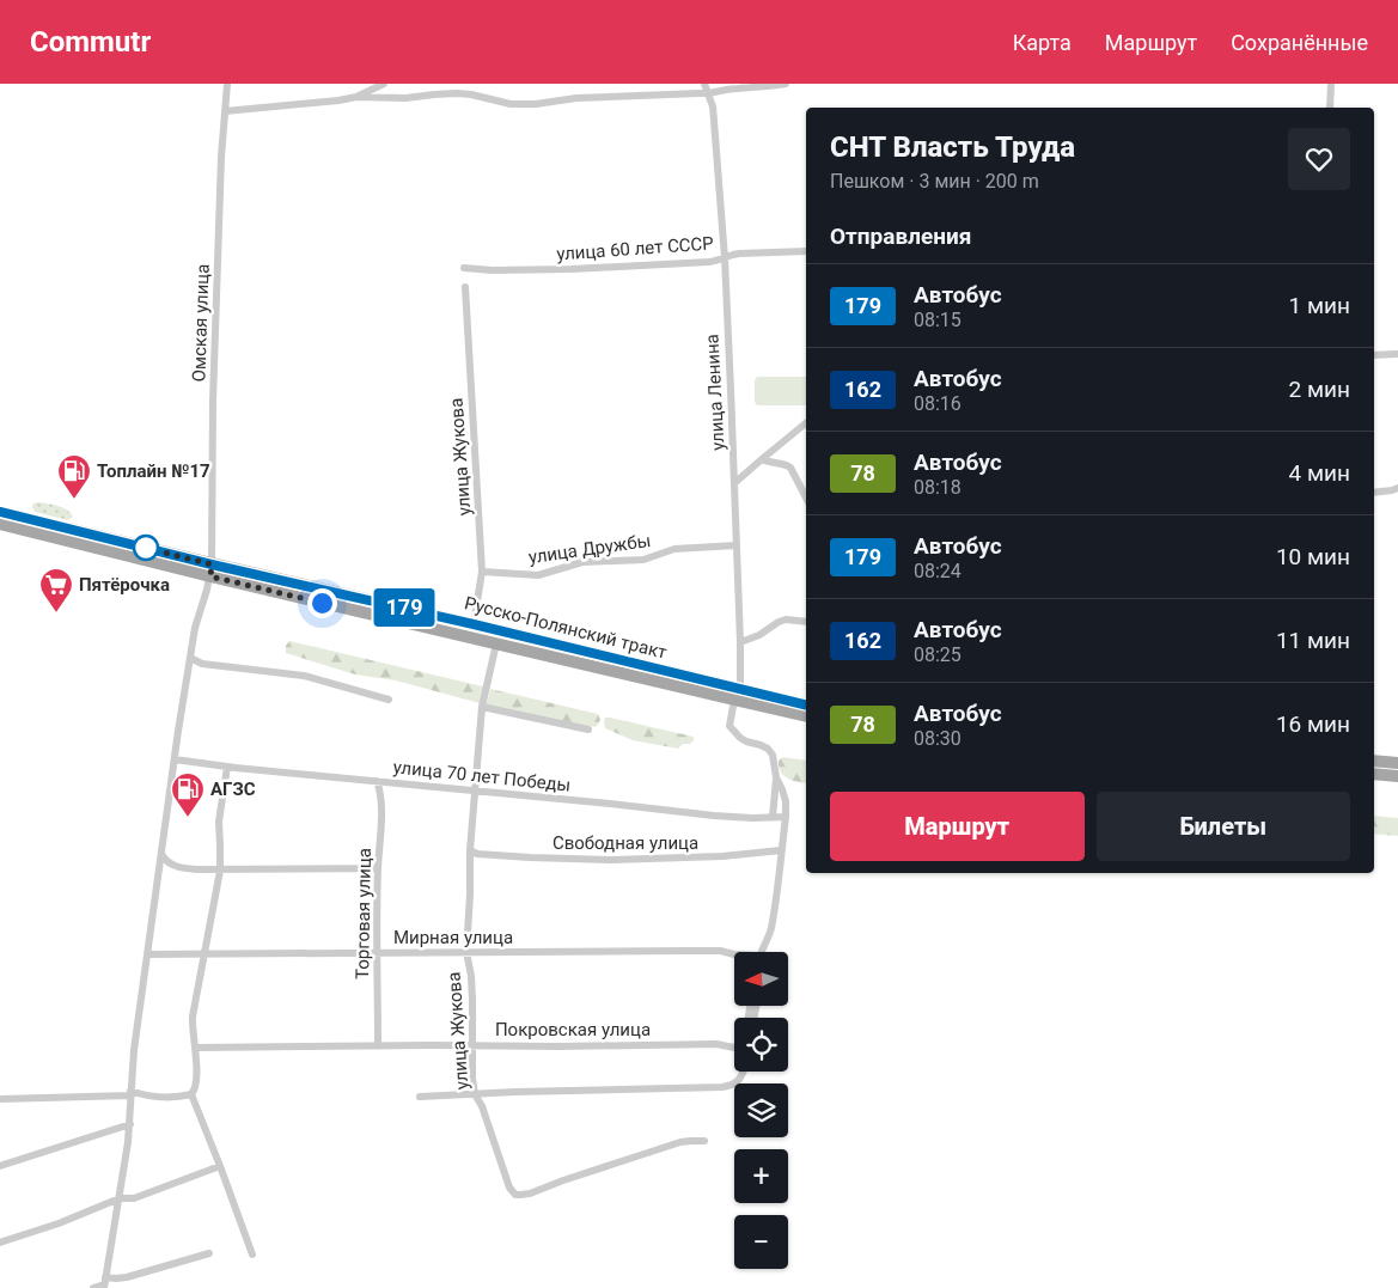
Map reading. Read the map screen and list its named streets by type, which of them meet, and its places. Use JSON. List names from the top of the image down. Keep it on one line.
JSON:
{"streets":{"main road":["Русско-Полянский тракт"],"street":["улица 60 лет СССР","Омская улица","улица Ленина","улица Жукова","улица Дружбы","улица 70 лет Победы","Свободная улица","Торговая улица","Мирная улица","Покровская улица"]},"crossings":[["улица 60 лет СССР","улица Ленина"],["Омская улица","Русско-Полянский тракт"],["Омская улица","улица 70 лет Победы"],["Омская улица","Мирная улица"],["улица Ленина","улица Дружбы"],["улица Ленина","Русско-Полянский тракт"],["улица Жукова","улица Дружбы"],["улица Жукова","Русско-Полянский тракт"],["улица Жукова","улица 70 лет Победы"],["улица Жукова","Свободная улица"],["улица Жукова","Мирная улица"],["улица Жукова","Покровская улица"],["улица 70 лет Победы","Торговая улица"],["Торговая улица","Мирная улица"],["Торговая улица","Покровская улица"]],"places":{"fuel station":["Топлайн №17","АГЗС"],"supermarket":["Пятёрочка"]},"lines":["bus line 179"],"north":"left","page":{"header":"Commutr","nav":["Карта","Маршрут","Сохранённые"],"on_map":"179","heading":[["СНТ Власть Труда","Пешком · 3 мин · 200 m"],"Отправления"],"list":[{"mark":"179","name":"Автобус","note":"08:15","value":"1 мин"},{"mark":"162","name":"Автобус","note":"08:16","value":"2 мин"},{"mark":"78","name":"Автобус","note":"08:18","value":"4 мин"},{"mark":"179","name":"Автобус","note":"08:24","value":"10 мин"},{"mark":"162","name":"Автобус","note":"08:25","value":"11 мин"},{"mark":"78","name":"Автобус","note":"08:30","value":"16 мин"}],"buttons":["Маршрут","Билеты"],"map_buttons":["+","−"]}}
